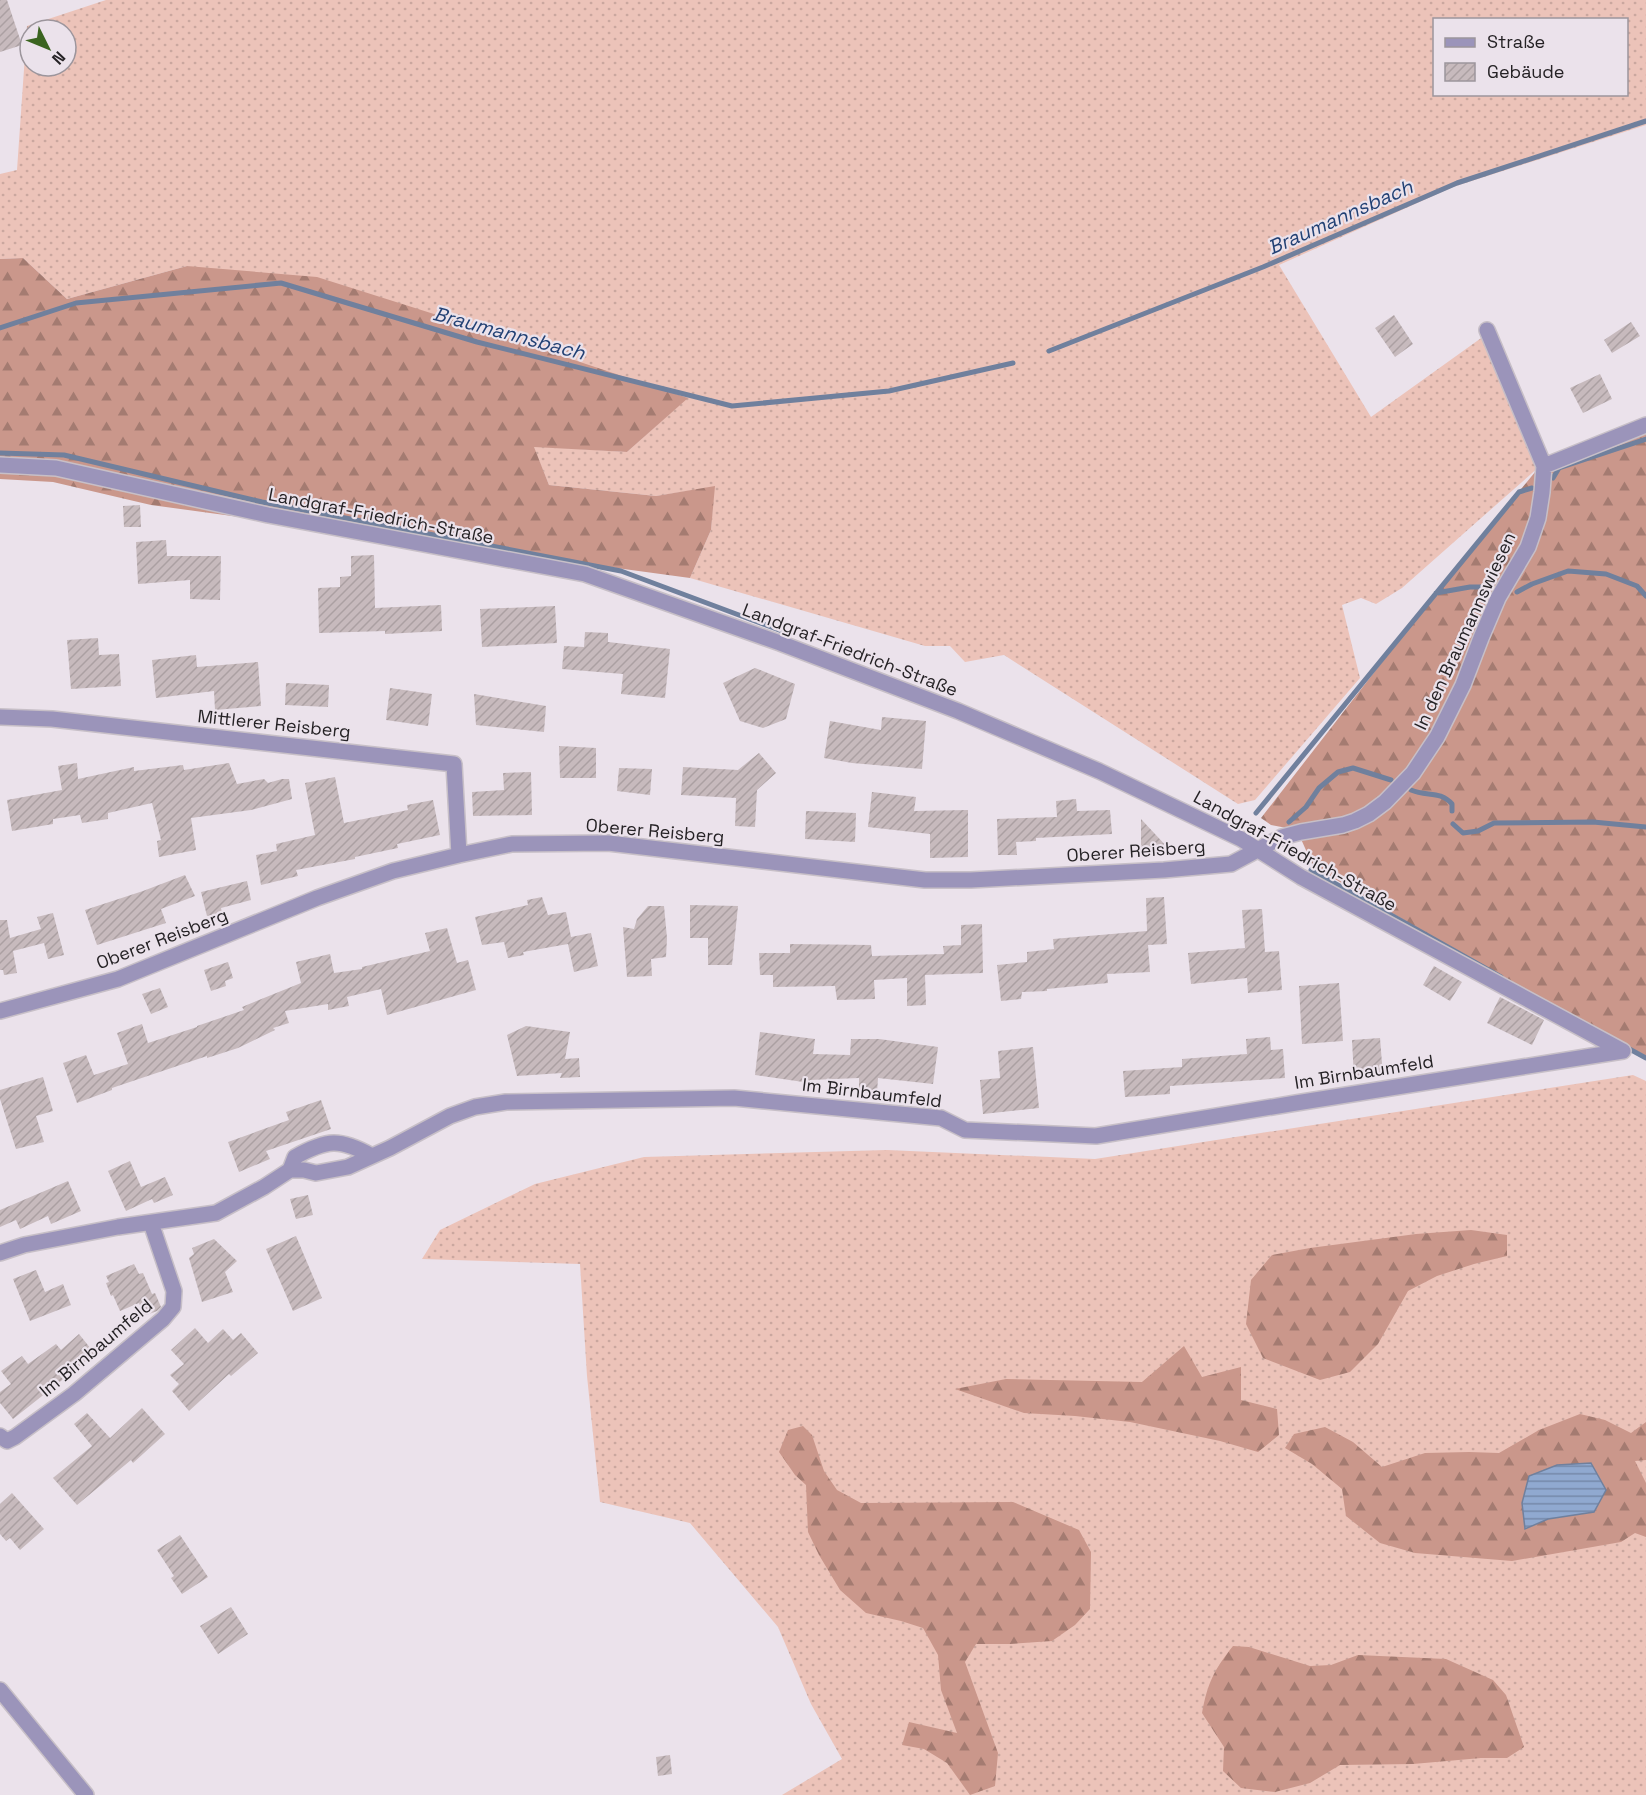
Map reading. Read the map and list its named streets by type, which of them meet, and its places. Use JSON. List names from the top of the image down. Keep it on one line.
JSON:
{"streets":{"street":["Landgraf-Friedrich-Straße","In den Braumannswiesen","Mittlerer Reisberg","Oberer Reisberg","Im Birnbaumfeld"]},"crossings":[["Landgraf-Friedrich-Straße","In den Braumannswiesen"],["Landgraf-Friedrich-Straße","Oberer Reisberg"],["Landgraf-Friedrich-Straße","Im Birnbaumfeld"],["In den Braumannswiesen","Oberer Reisberg"],["Mittlerer Reisberg","Oberer Reisberg"]],"water":["Braumannsbach"],"legend":["Straße","Gebäude"],"north":"bottom right"}
